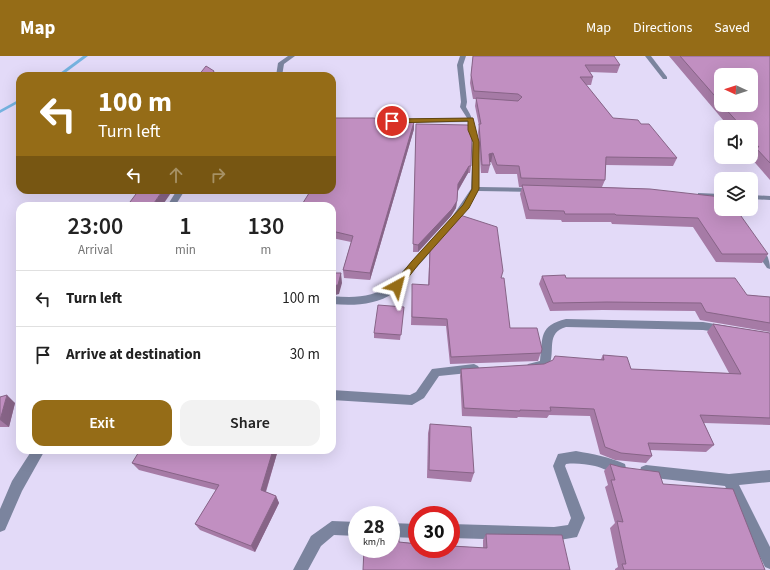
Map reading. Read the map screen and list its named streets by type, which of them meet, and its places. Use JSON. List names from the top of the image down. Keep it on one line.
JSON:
{"north":"left","page":{"header":"Map","nav":["Map","Directions","Saved"],"turn":["100 m","Turn left"],"eta":["23:00","Arrival","1","min","130","m"],"list":[{"name":"Turn left","value":"100 m"},{"name":"Arrive at destination","value":"30 m"}],"buttons":["Exit","Share"],"speed":"28 km/h","limit":"30"}}
